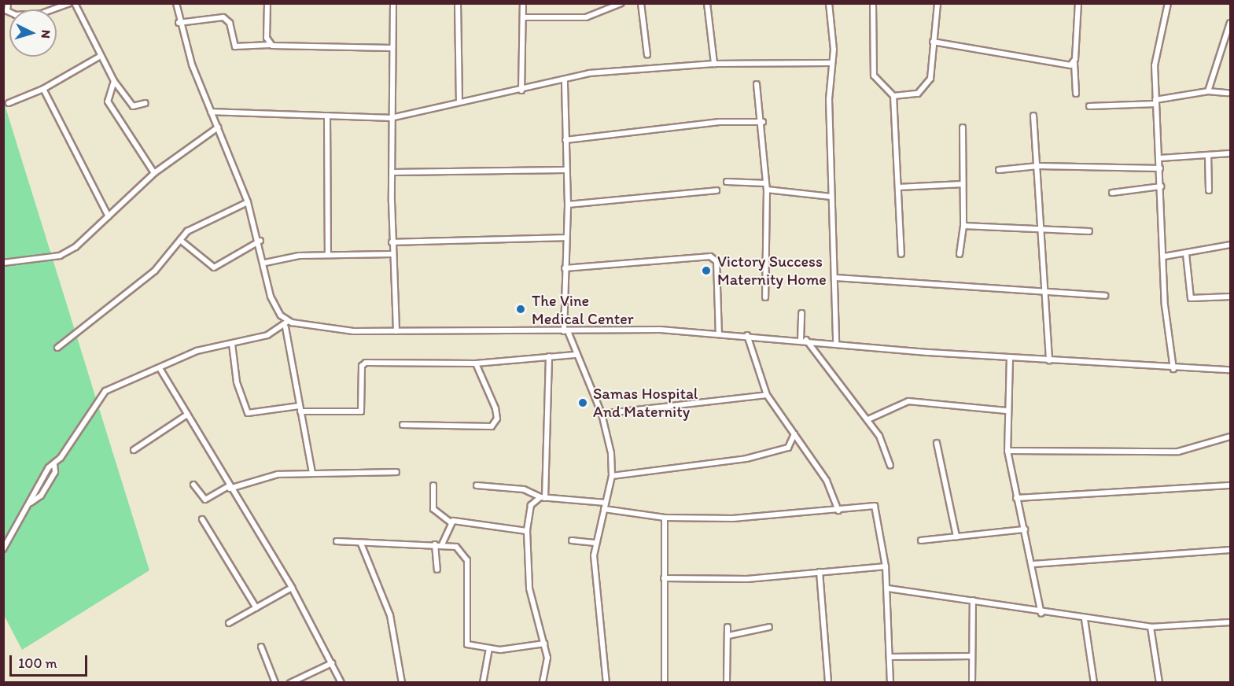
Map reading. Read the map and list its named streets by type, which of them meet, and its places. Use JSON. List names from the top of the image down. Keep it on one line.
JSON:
{"places":["Victory Success Maternity Home","The Vine Medical Center","Samas Hospital And Maternity"],"scale_bar":"100 m","north":"right"}
